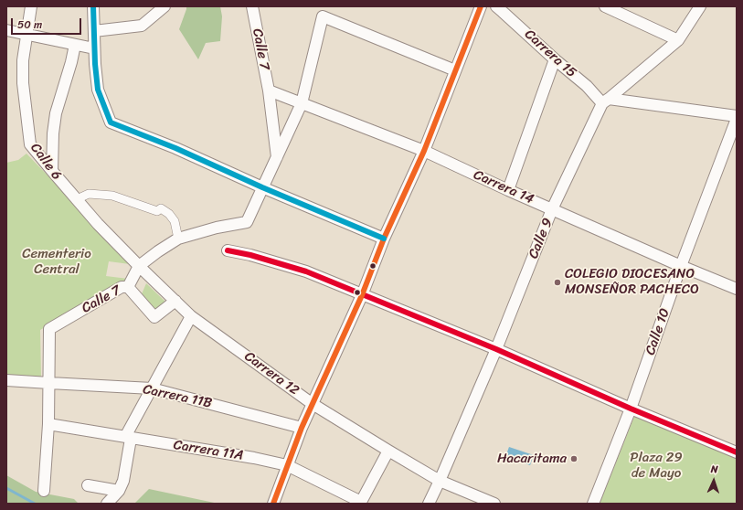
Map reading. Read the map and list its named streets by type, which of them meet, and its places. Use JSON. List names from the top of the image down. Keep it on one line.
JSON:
{"streets":{"street":["Calle 7","Carrera 15","Calle 6","Carrera 14","Calle 9","Calle 10","Carrera 12","Carrera 11B","Carrera 11A"]},"crossings":[["Calle 7","Calle 6"],["Calle 7","Carrera 14"],["Calle 7","Carrera 12"],["Calle 7","Carrera 11B"],["Calle 7","Carrera 11A"],["Carrera 15","Calle 9"],["Calle 6","Carrera 12"],["Carrera 14","Calle 9"],["Carrera 14","Calle 10"],["Calle 9","Carrera 12"]],"parks":["Cementerio Central","Plaza 29 de Mayo"],"places":["COLEGIO DIOCESANO MONSEÑOR PACHECO","Hacaritama"],"scale_bar":"50 m","north":"top"}
